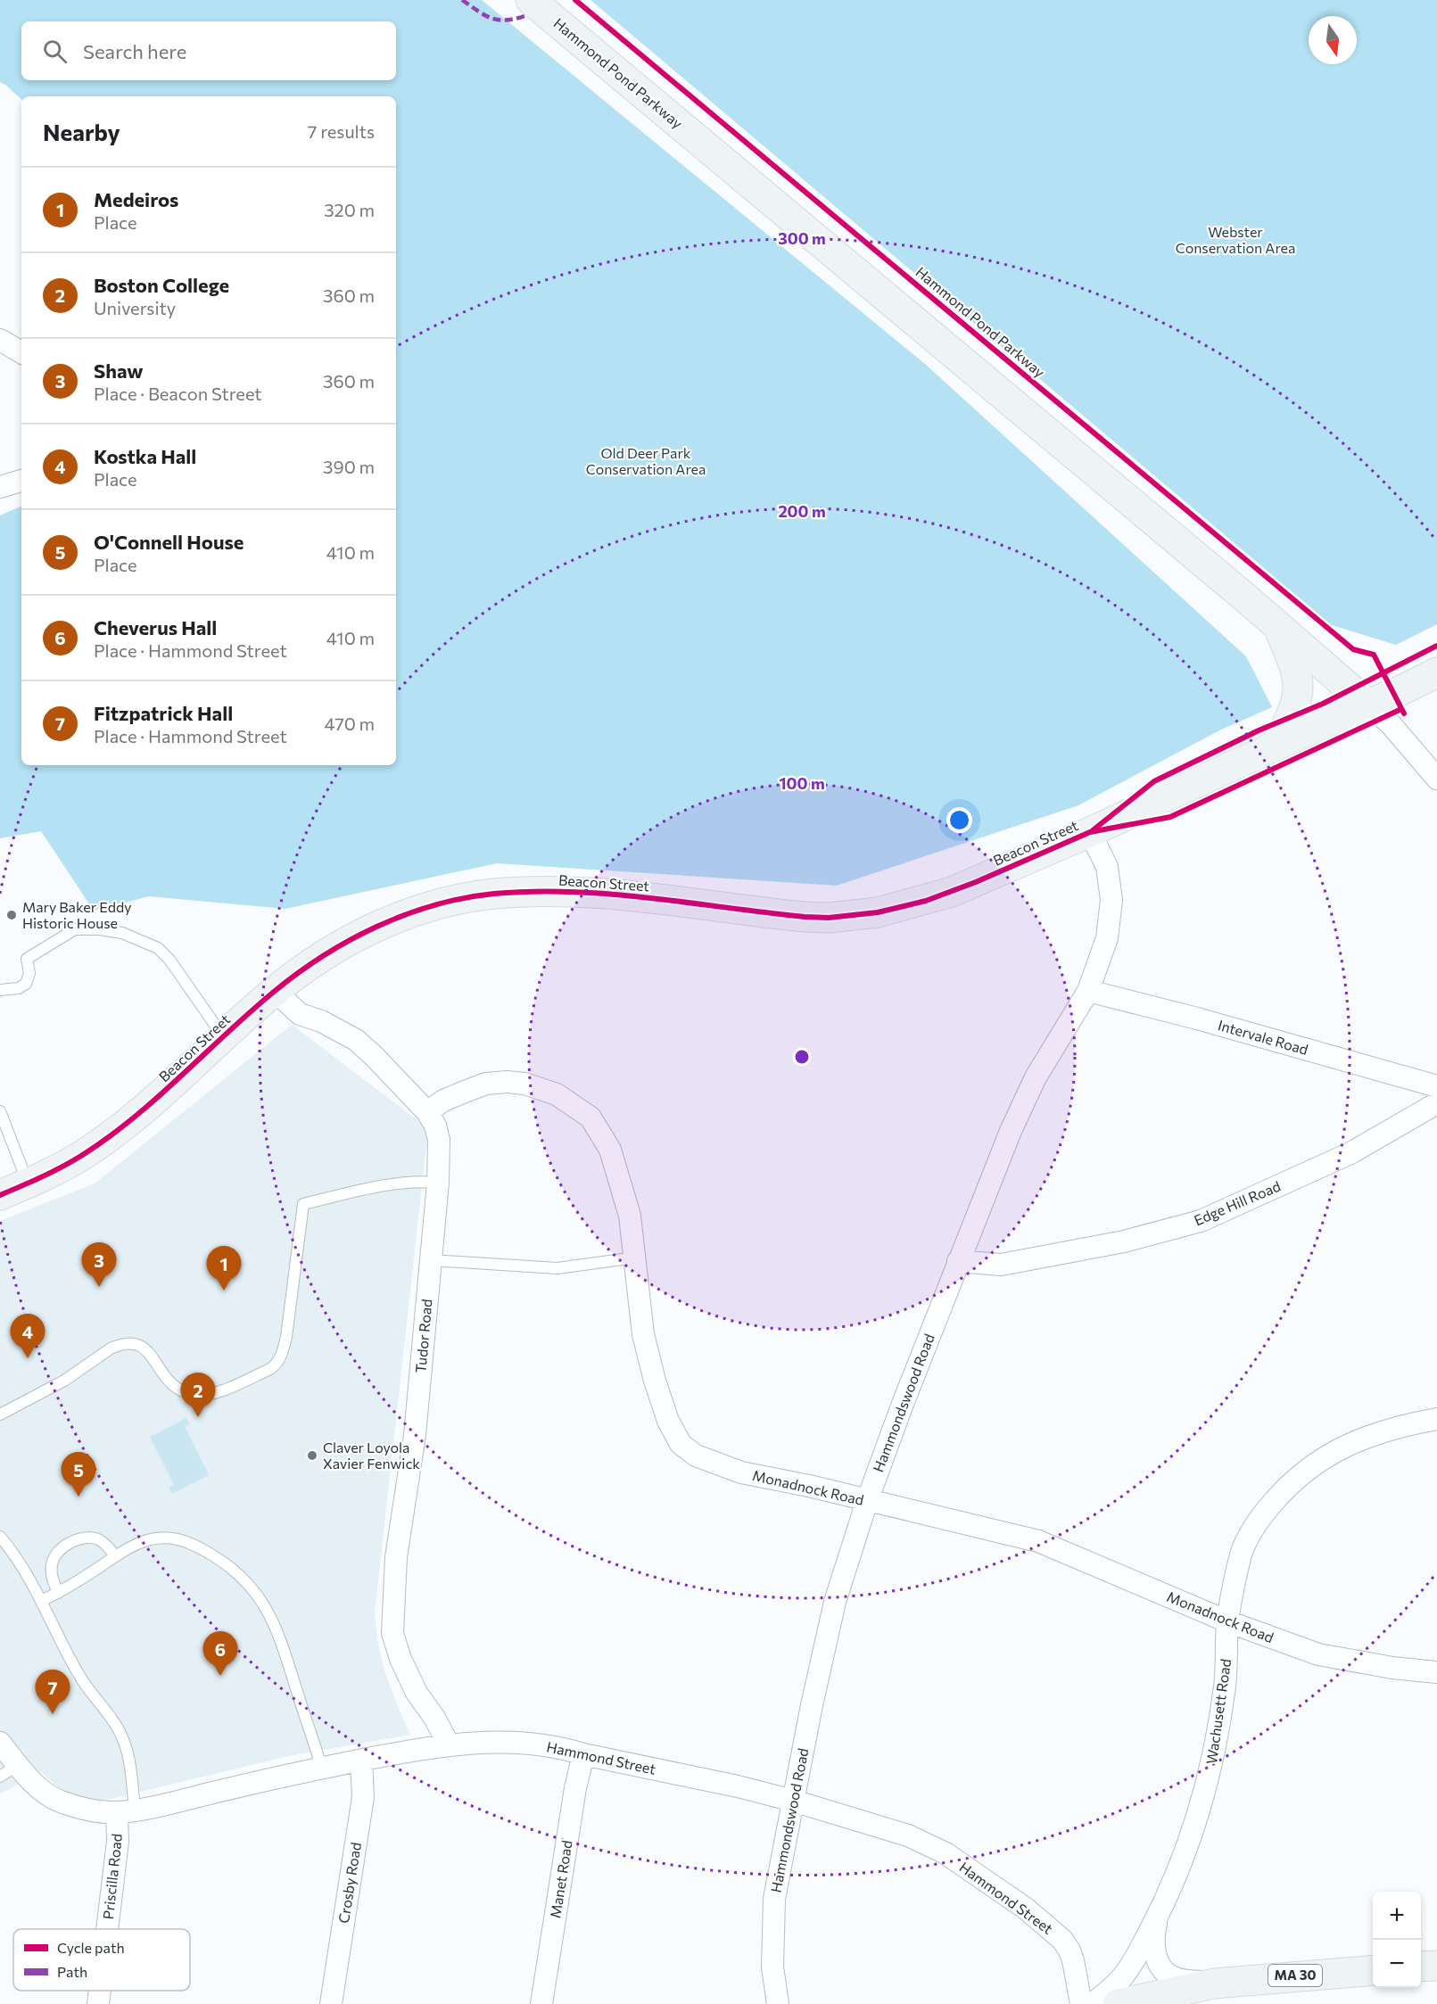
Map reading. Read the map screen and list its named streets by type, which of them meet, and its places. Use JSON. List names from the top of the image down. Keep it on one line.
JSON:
{"streets":{"main road":["Hammond Pond Parkway","Beacon Street","MA 30"],"street":["Intervale Road","Edge Hill Road","Tudor Road","Hammondswood Road","Monadnock Road","Wachusett Road","Hammond Street","Priscilla Road","Manet Road","Crosby Road"]},"crossings":[["Hammond Pond Parkway","Beacon Street"],["Beacon Street","Tudor Road"],["Beacon Street","Hammondswood Road"],["Intervale Road","Hammondswood Road"],["Edge Hill Road","Hammondswood Road"],["Tudor Road","Monadnock Road"],["Tudor Road","Hammond Street"],["Hammondswood Road","Monadnock Road"],["Hammondswood Road","Hammond Street"],["Monadnock Road","Wachusett Road"],["Wachusett Road","MA 30"],["Hammond Street","Priscilla Road"],["Hammond Street","Manet Road"],["Hammond Street","Crosby Road"]],"parks":["Webster Conservation Area","Old Deer Park Conservation Area"],"places":["Mary Baker Eddy Historic House","Claver Loyola Xavier Fenwick"],"legend":["Cycle path","Path"],"north":"bottom","page":{"search":"Search here","heading":["Nearby","7 results"],"list":[{"mark":"1","name":"Medeiros","note":"Place","value":"320 m"},{"mark":"2","name":"Boston College","note":"University","value":"360 m"},{"mark":"3","name":"Shaw","note":"Place · Beacon Street","value":"360 m"},{"mark":"4","name":"Kostka Hall","note":"Place","value":"390 m"},{"mark":"5","name":"O'Connell House","note":"Place","value":"410 m"},{"mark":"6","name":"Cheverus Hall","note":"Place · Hammond Street","value":"410 m"},{"mark":"7","name":"Fitzpatrick Hall","note":"Place · Hammond Street","value":"470 m"}],"pins":["3","1","4","2","5","6","7"],"map_buttons":["+","−"]},"rings":["300 m","200 m","100 m"]}
